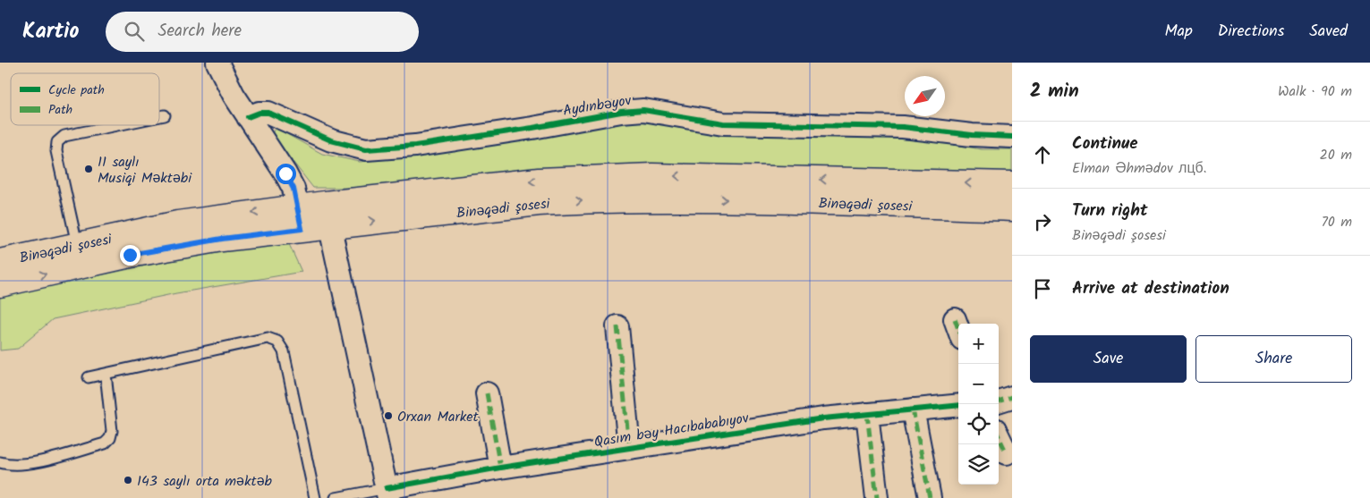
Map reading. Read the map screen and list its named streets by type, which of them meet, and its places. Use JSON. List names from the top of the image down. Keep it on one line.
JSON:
{"streets":{"main road":["Binəqədi şosesi"],"street":["Aydınbəyov","Qasım bəy Hacıbababıyov"]},"places":["11 saylı Musiqi Məktəbi","Orxan Market","143 saylı orta məktəb"],"legend":["Cycle path","Path"],"north":"bottom left","page":{"header":"Kartio","search":"Search here","nav":["Map","Directions","Saved"],"heading":["2 min","Walk · 90 m"],"list":[["Continue","Elman Əhmədov лцб.","20 m"],["Turn right","Binəqədi şosesi","70 m"],"Arrive at destination"],"buttons":["Save","Share"],"map_buttons":["+","−"]}}
